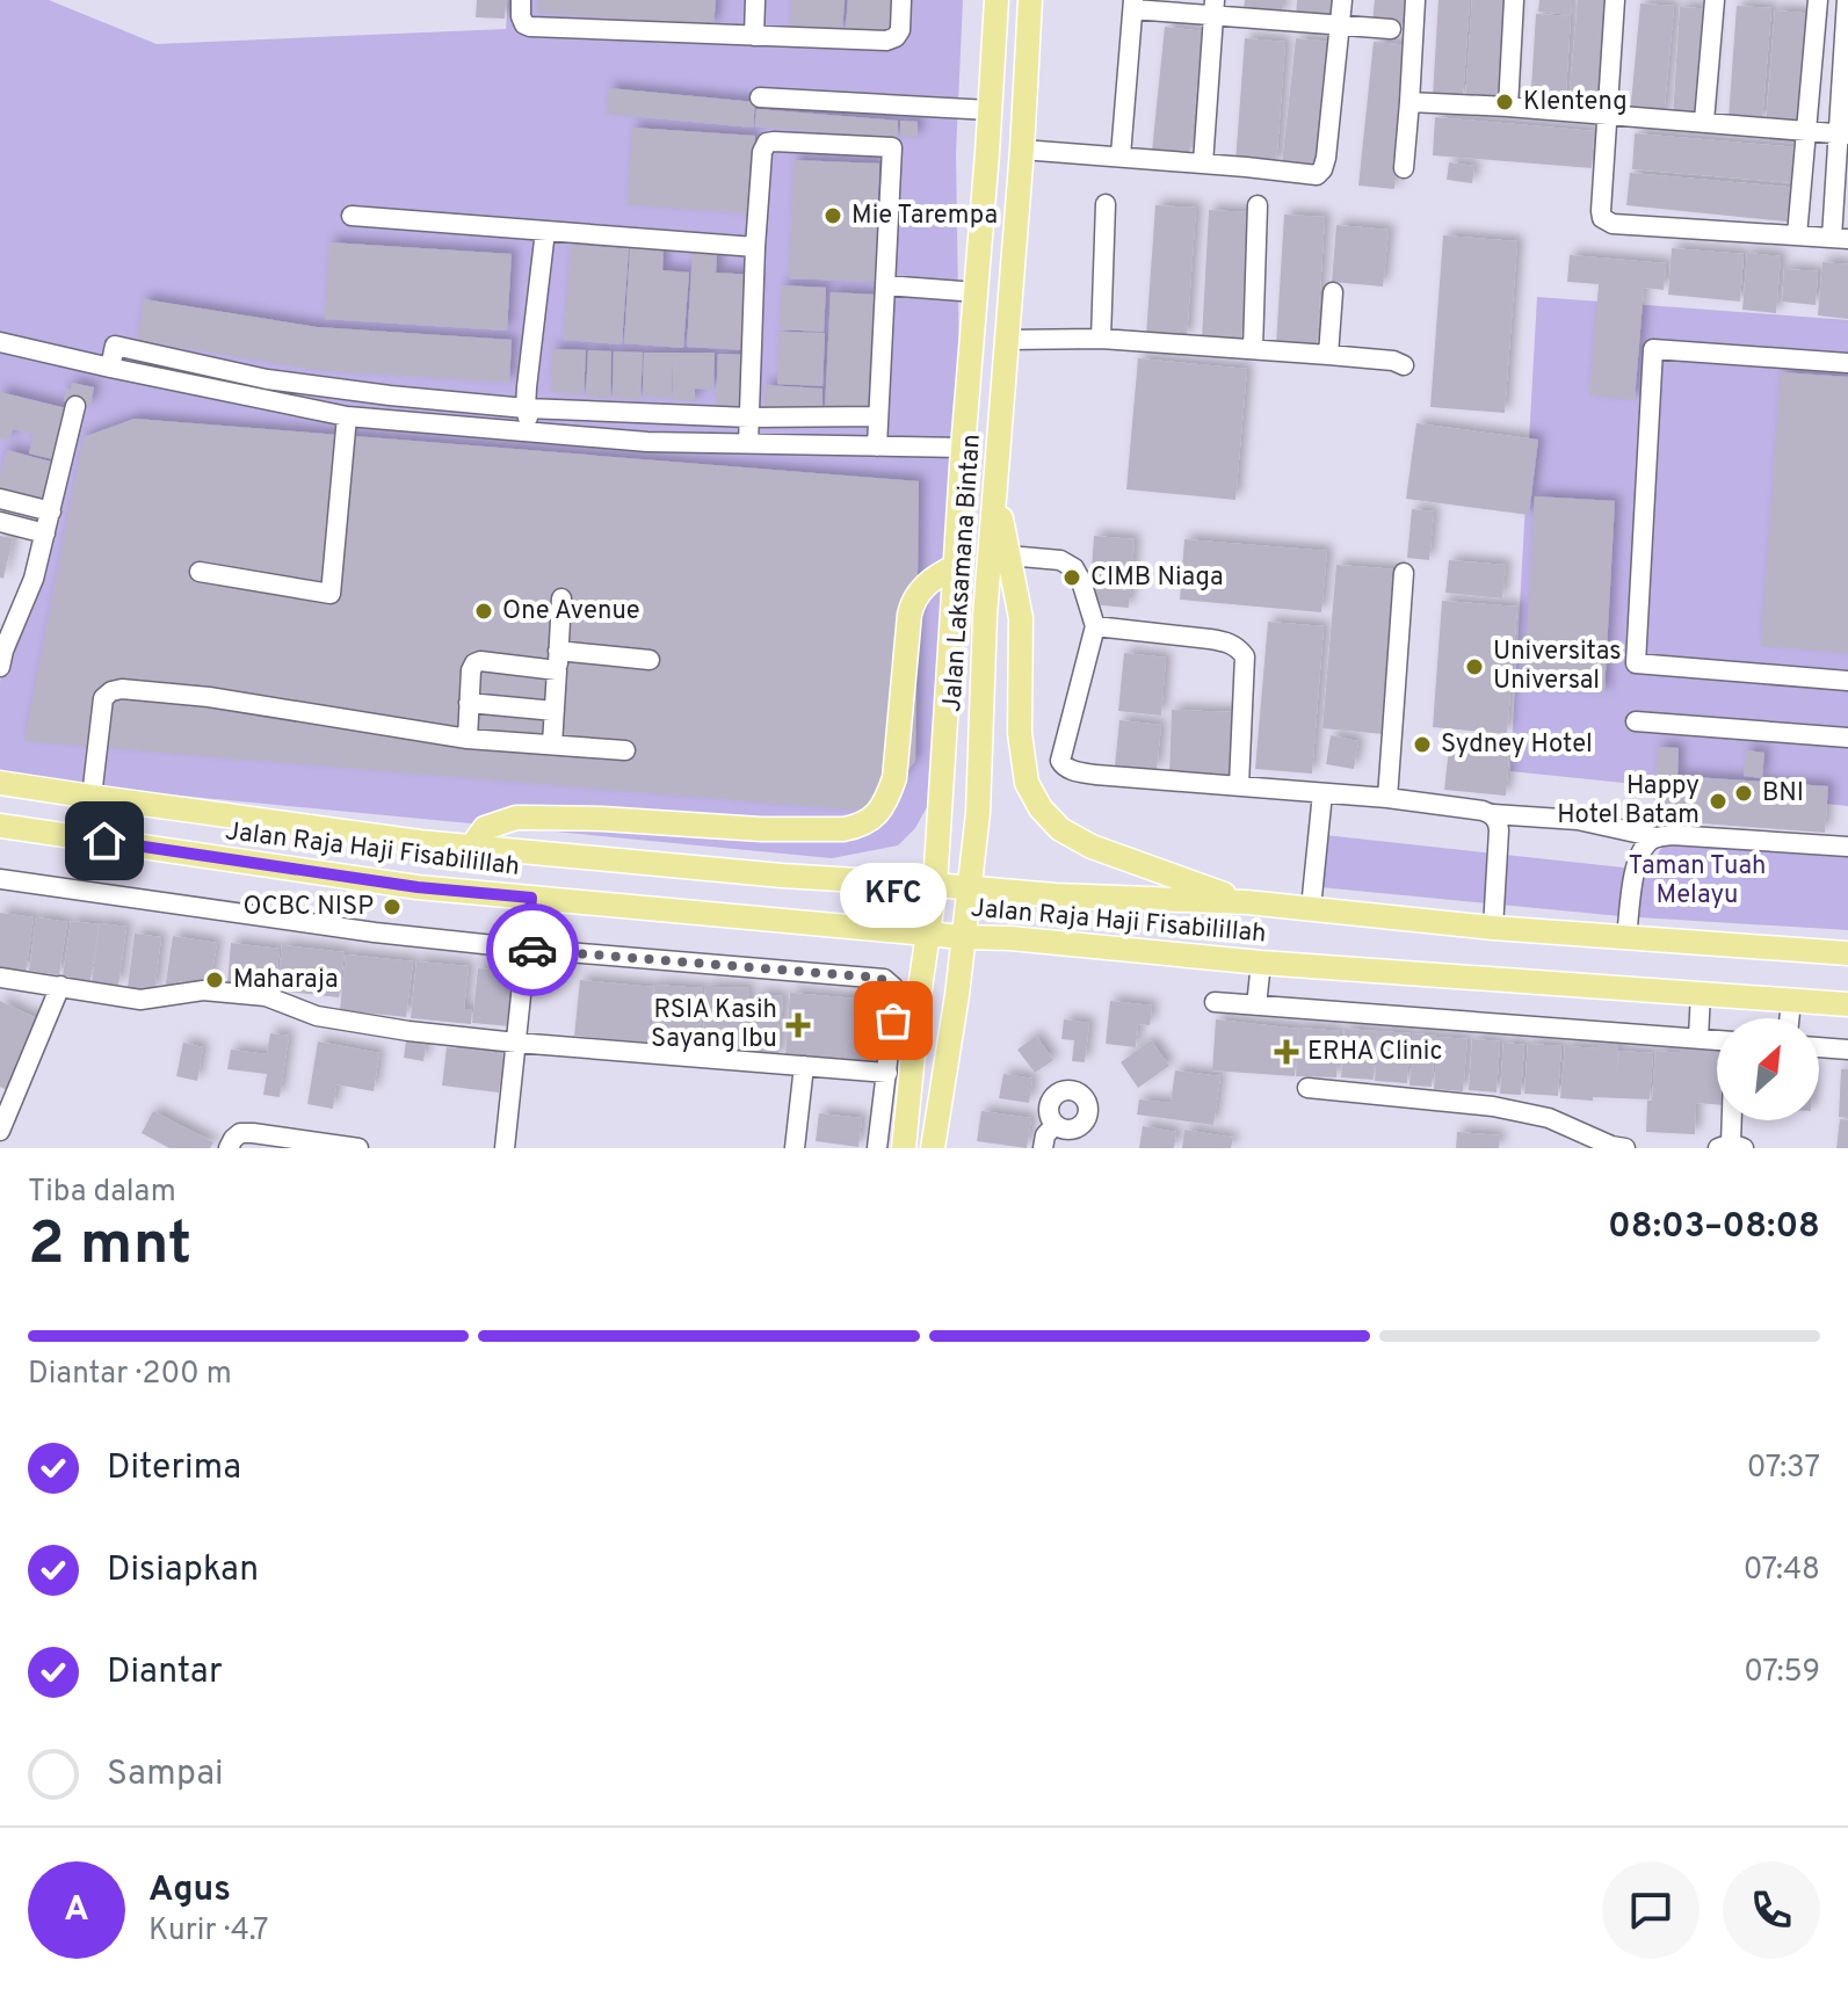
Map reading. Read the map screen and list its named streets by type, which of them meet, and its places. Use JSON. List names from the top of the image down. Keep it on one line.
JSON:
{"streets":{"main road":["Jalan Laksamana Bintan","Jalan Raja Haji Fisabilillah"]},"crossings":[["Jalan Laksamana Bintan","Jalan Raja Haji Fisabilillah"]],"parks":["Taman Tuah Melayu"],"places":{"other":["Klenteng","Mie Tarempa","CIMB Niaga","One Avenue","Universitas Universal","Sydney Hotel","BNI","Happy Hotel Batam","OCBC NISP","Maharaja","KFC"],"health":["RSIA Kasih Sayang Ibu","ERHA Clinic"]},"north":"top right","page":{"bubble":"KFC","heading":["2 mnt","Tiba dalam","08:03–08:08"],"panel":["Agus","Kurir · 4.7"],"bar":"Diantar · 200 m","list":[["Diterima","07:37"],["Disiapkan","07:48"],["Diantar","07:59"],"Sampai"],"round":"A"}}
